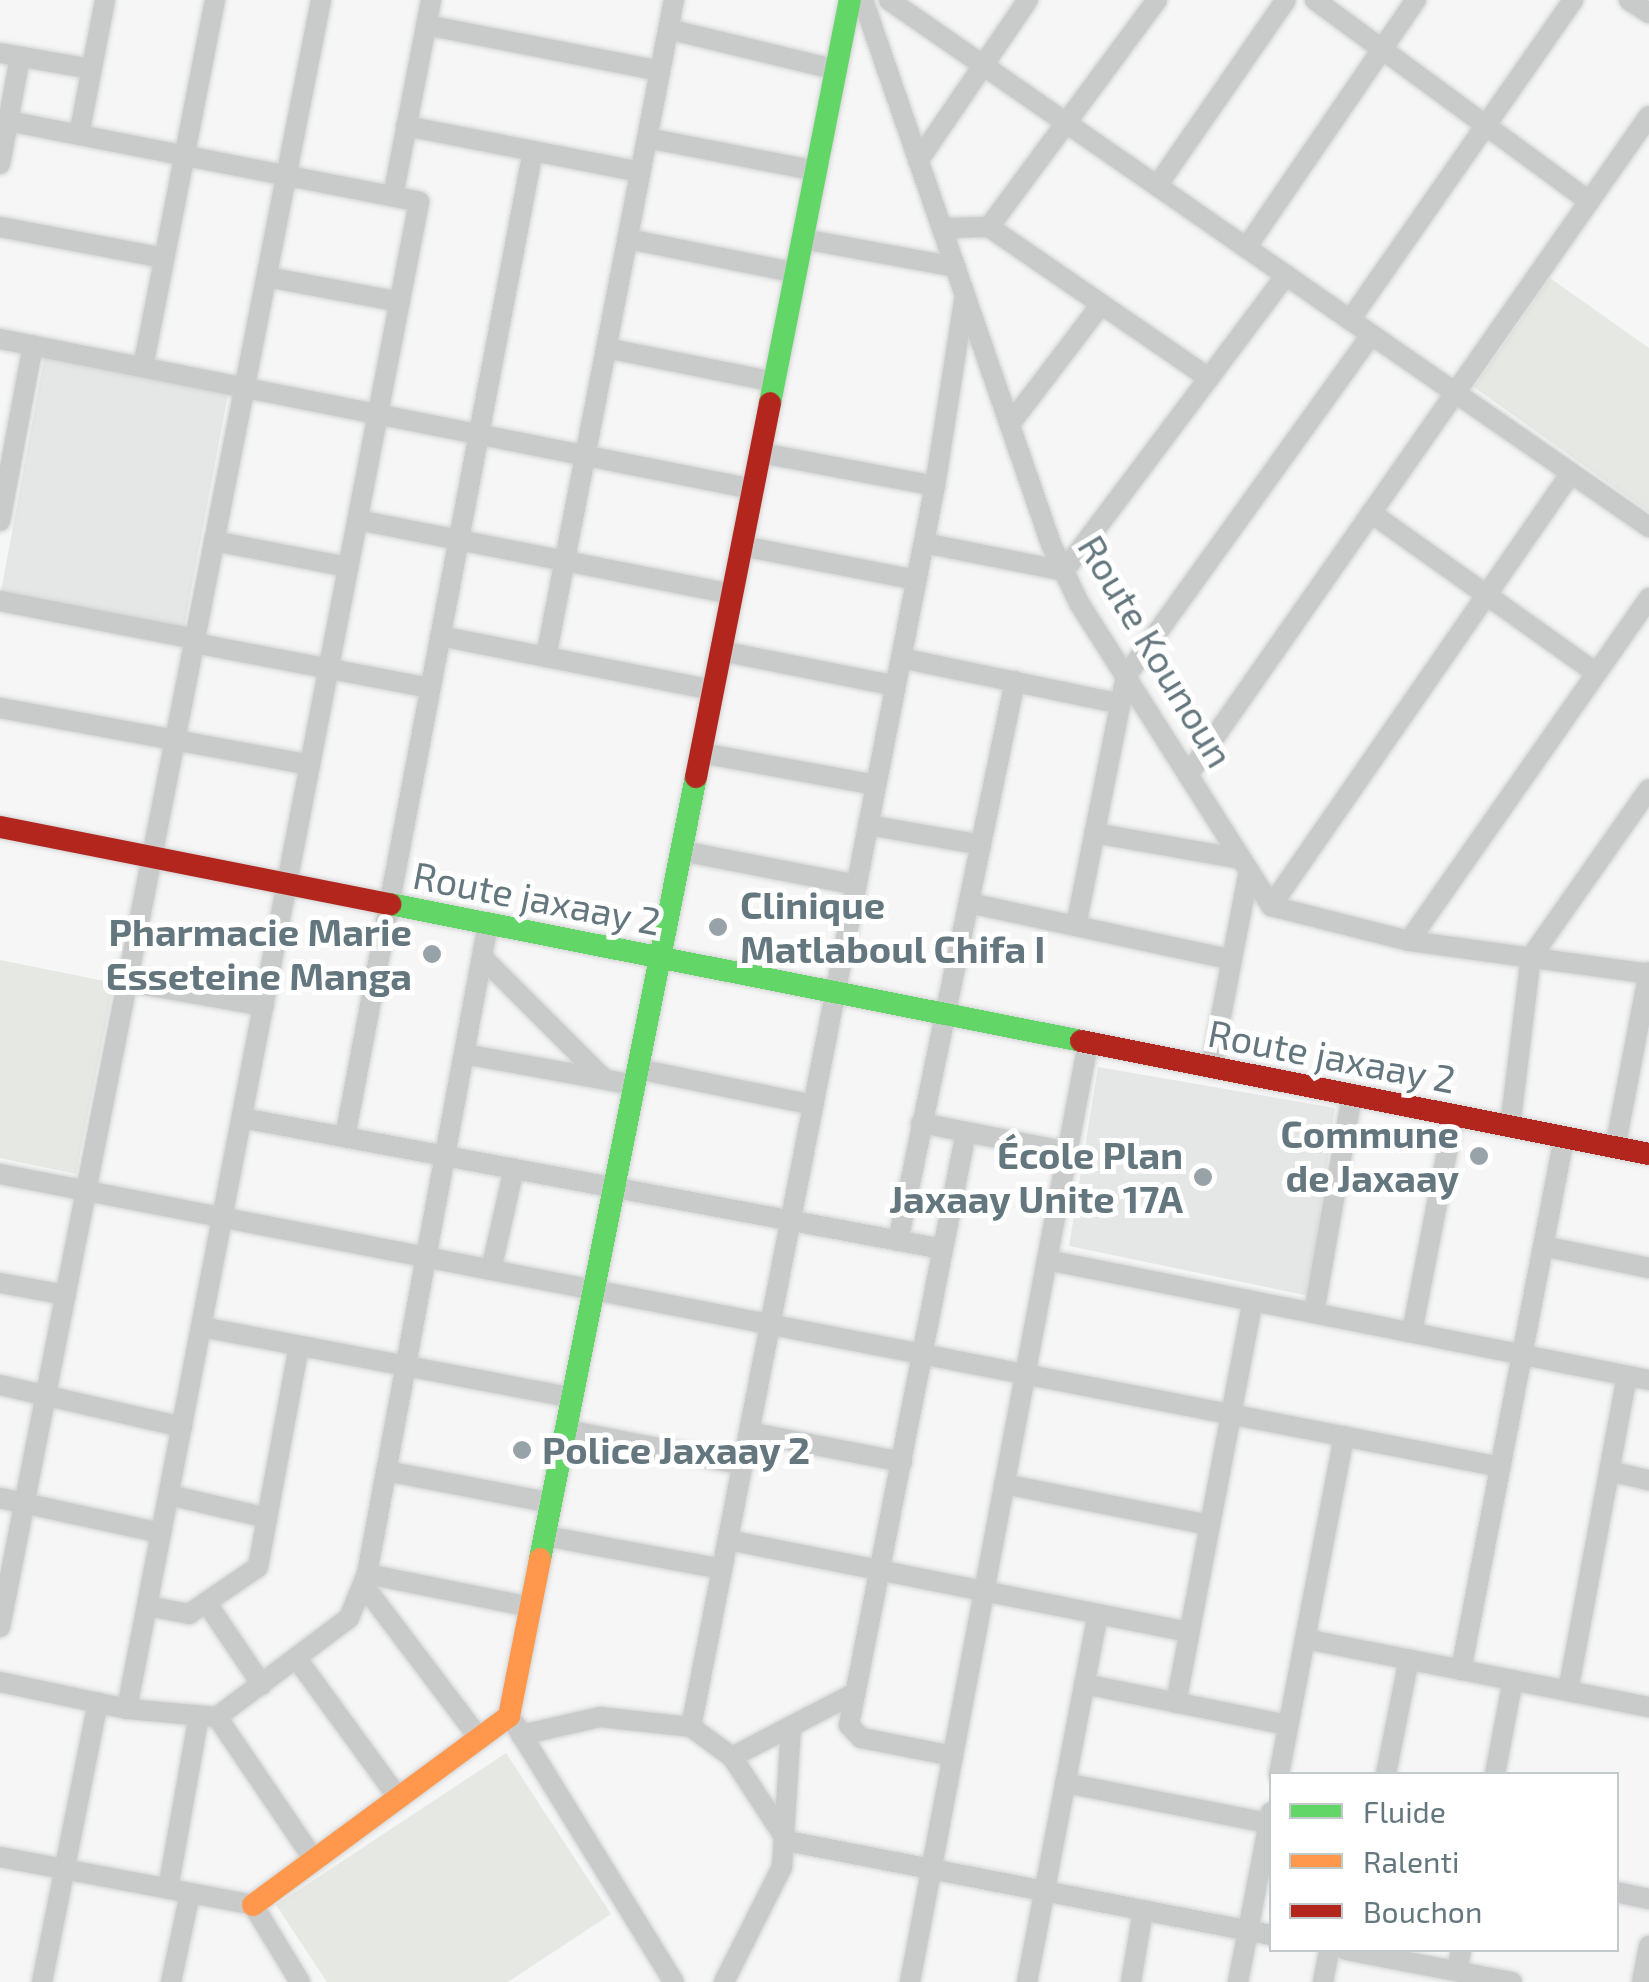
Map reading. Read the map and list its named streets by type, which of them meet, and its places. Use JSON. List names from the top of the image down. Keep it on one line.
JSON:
{"streets":{"street":["Route Kounoun","Route jaxaay 2"]},"places":["Clinique Matlaboul Chifa I","Pharmacie Marie Esseteine Manga","Commune de Jaxaay","École Plan Jaxaay Unite 17A","Police Jaxaay 2"],"legend":["Fluide","Ralenti","Bouchon"]}
